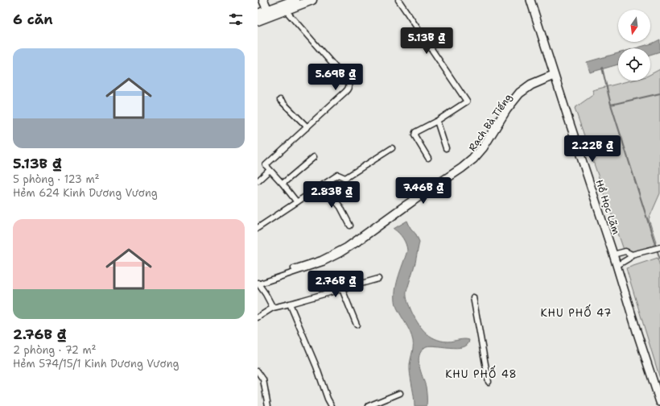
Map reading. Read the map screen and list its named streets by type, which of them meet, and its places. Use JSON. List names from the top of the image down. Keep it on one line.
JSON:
{"streets":{"main road":["Hồ Học Lãm"],"street":["Rạch Bà Tiếng"]},"crossings":[["Rạch Bà Tiếng","Hồ Học Lãm"]],"districts":["KHU PHỐ 47","KHU PHỐ 48"],"north":"bottom","page":{"heading":"6 căn","price":["5.13B ₫","5.69B ₫","2.22B ₫","7.46B ₫","2.83B ₫","2.76B ₫"],"list":[{"name":"5.13B ₫","note":"5 phòng · 123 m² · Hẻm 624 Kinh Dương Vương"},{"name":"2.76B ₫","note":"2 phòng · 72 m² · Hẻm 574/15/1 Kinh Dương Vương"}]}}
